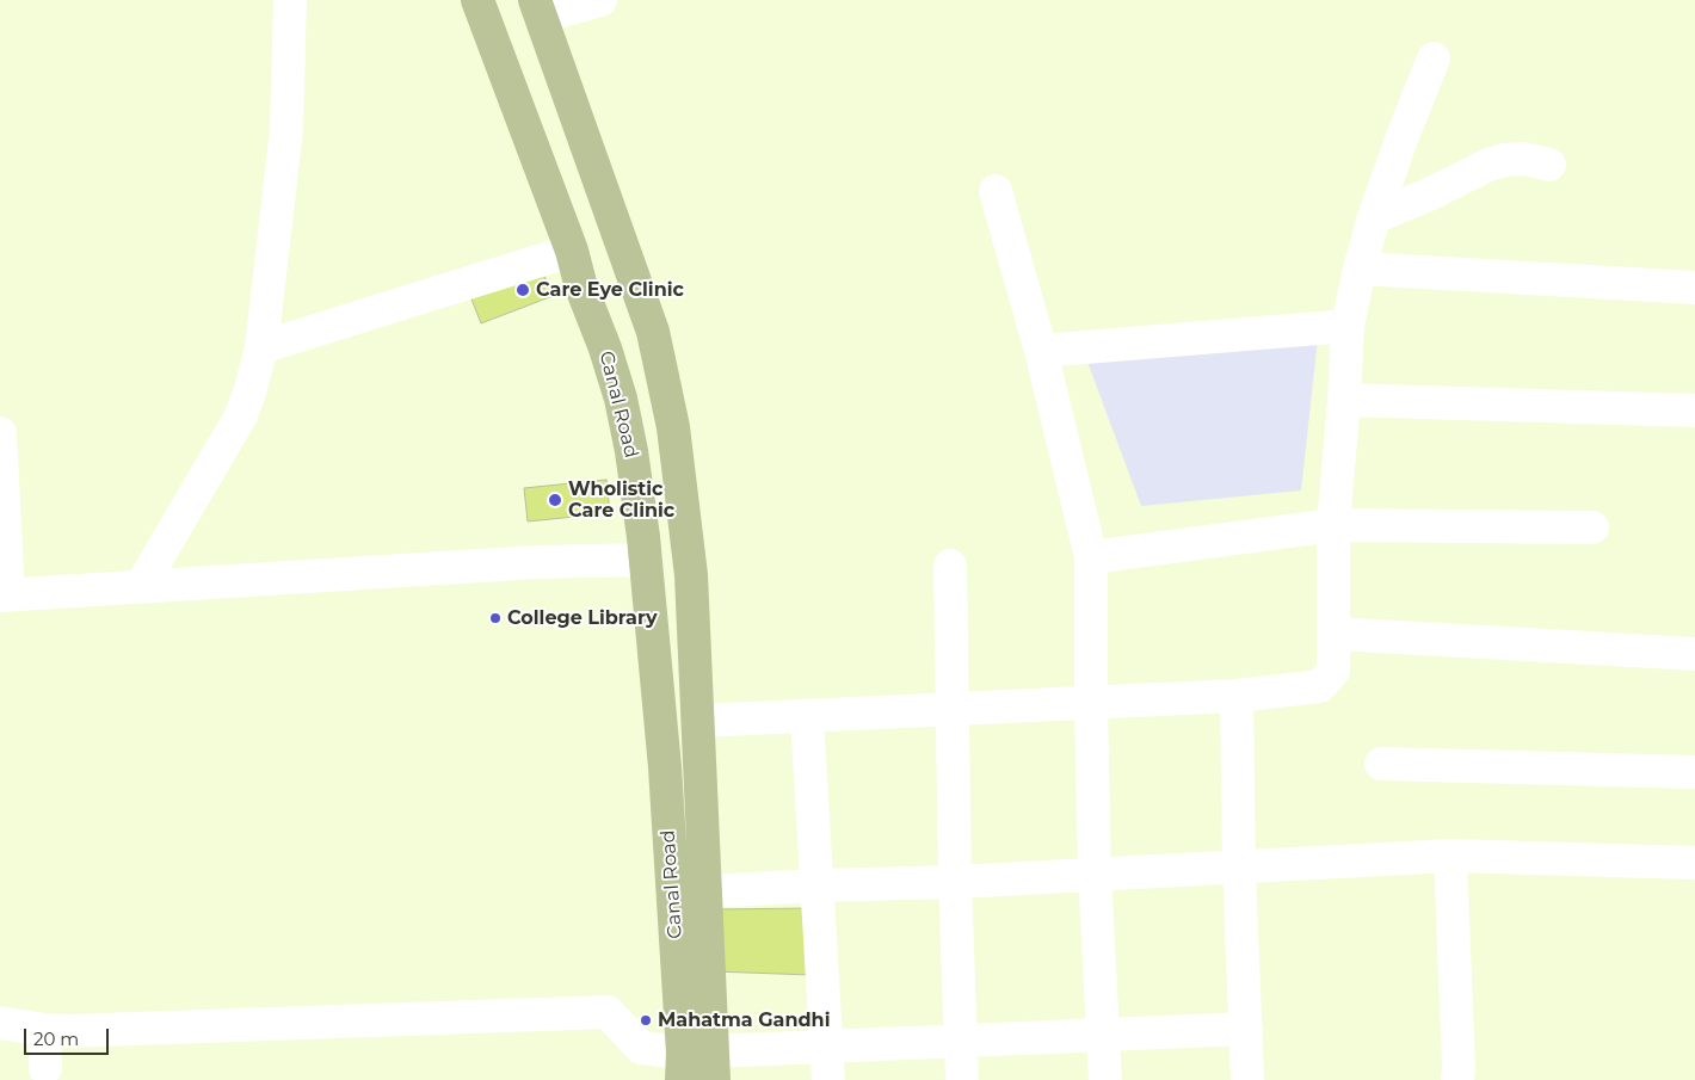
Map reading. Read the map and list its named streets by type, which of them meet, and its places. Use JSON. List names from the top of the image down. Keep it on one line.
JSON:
{"streets":{"main road":["Canal Road"]},"places":["Care Eye Clinic","Wholistic Care Clinic","College Library","Mahatma Gandhi"],"scale_bar":"20 m"}
